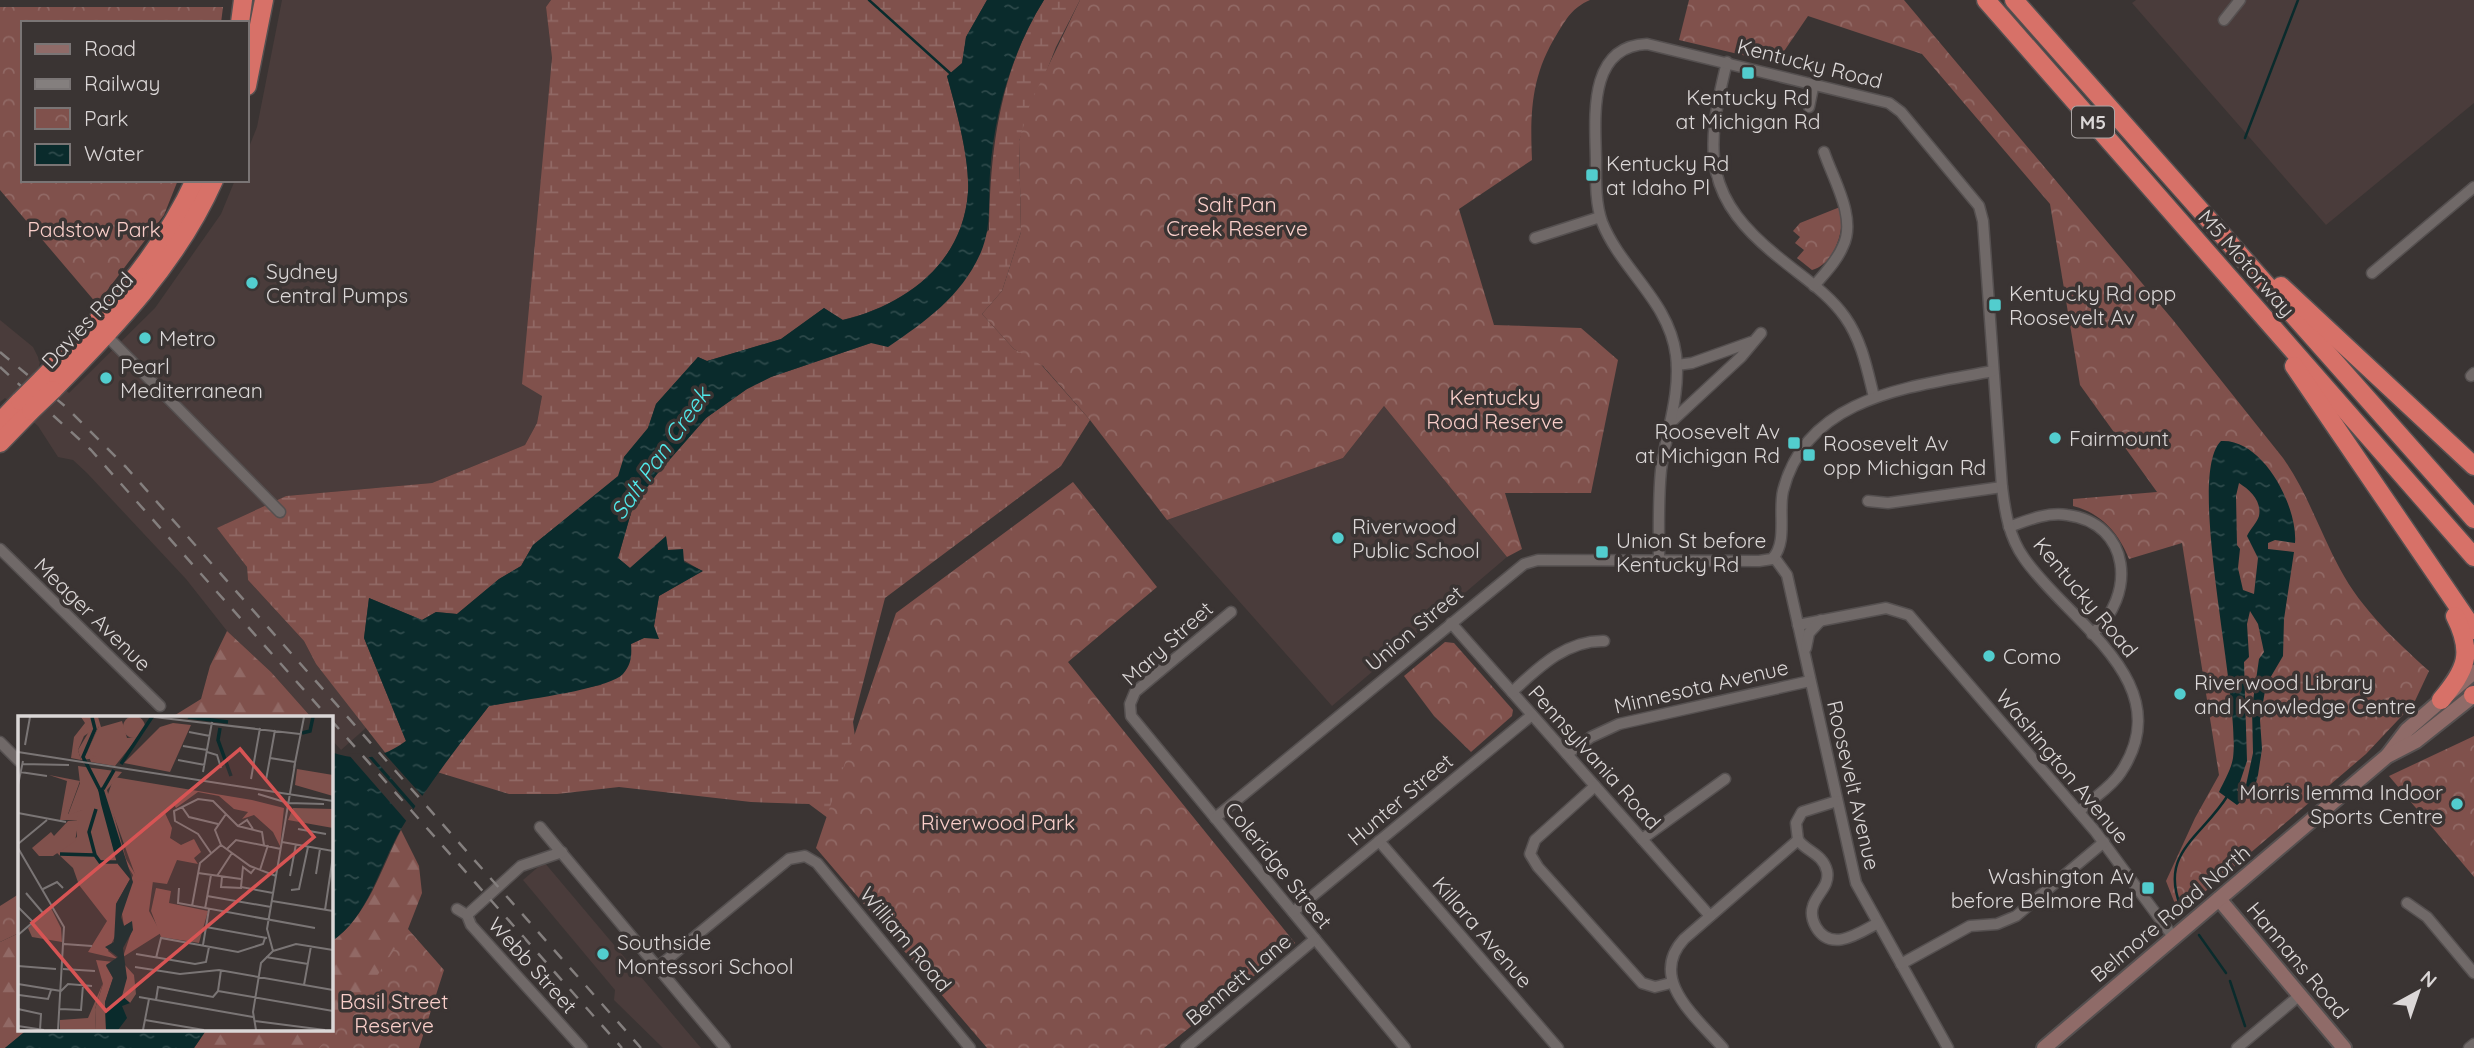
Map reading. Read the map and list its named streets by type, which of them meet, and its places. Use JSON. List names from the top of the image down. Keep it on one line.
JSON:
{"streets":{"highway":["M5","M5 Motorway","Davies Road"],"main road":["Belmore Road North","Hannans Road"],"street":["Kentucky Road","Meager Avenue","Union Street","Mary Street","Minnesota Avenue","Pennsylvania Road","Washington Avenue","Roosevelt Avenue","Hunter Street","Coleridge Street","Killara Avenue","William Road","Webb Street","Bennett Lane"]},"crossings":[["Kentucky Road","Union Street"],["Kentucky Road","Washington Avenue"],["Union Street","Pennsylvania Road"],["Union Street","Roosevelt Avenue"],["Union Street","Coleridge Street"],["Mary Street","Coleridge Street"],["Minnesota Avenue","Pennsylvania Road"],["Minnesota Avenue","Roosevelt Avenue"],["Pennsylvania Road","Hunter Street"],["Washington Avenue","Roosevelt Avenue"],["Washington Avenue","Belmore Road North"],["Hunter Street","Coleridge Street"],["Hunter Street","Killara Avenue"],["Coleridge Street","Bennett Lane"],["Belmore Road North","Hannans Road"]],"water":["Salt Pan Creek"],"parks":["Salt Pan Creek Reserve","Padstow Park","Kentucky Road Reserve","Riverwood Park","Basil Street Reserve"],"places":{"transit":["Kentucky Rd at Michigan Rd","Kentucky Rd at Idaho Pl","Kentucky Rd opp Roosevelt Av","Roosevelt Av at Michigan Rd","Roosevelt Av opp Michigan Rd","Union St before Kentucky Rd","Washington Av before Belmore Rd"],"other":["Sydney Central Pumps","Metro","Pearl Mediterranean","Fairmount","Riverwood Public School","Como","Riverwood Library and Knowledge Centre","Morris Iemma Indoor Sports Centre","Southside Montessori School"]},"legend":["Road","Railway","Park","Water"],"north":"top right"}
